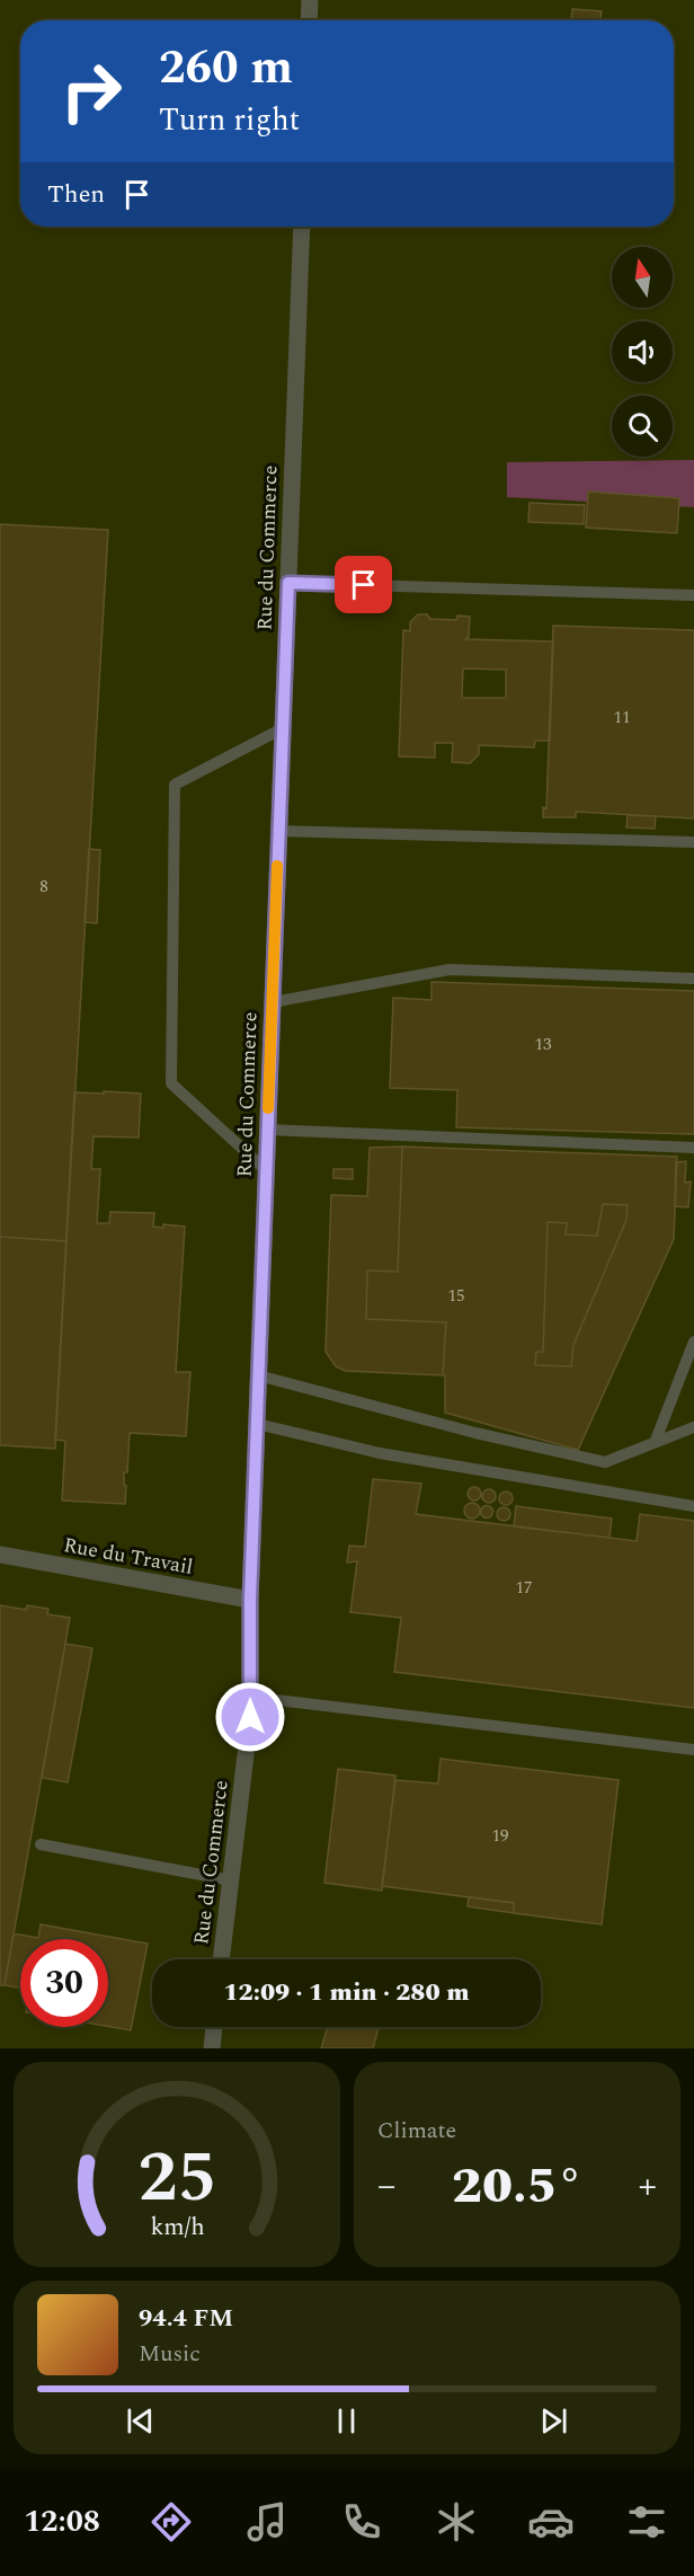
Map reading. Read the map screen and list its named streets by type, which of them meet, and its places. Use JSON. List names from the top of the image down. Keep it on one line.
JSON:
{"streets":{"street":["Rue du Commerce","Rue du Travail"]},"crossings":[["Rue du Commerce","Rue du Travail"]],"house_numbers":["11","8","13","15","17","19"],"north":"top","page":{"turn":["260 m","Turn right"],"then":"Then","limit":"30","trip":"12:09 · 1 min · 280 m","tile":"Climate","heat":["−","20.5°","+"],"song":["94.4 FM","Music"],"tabs":"12:08","gauge":["25","km/h"]}}
